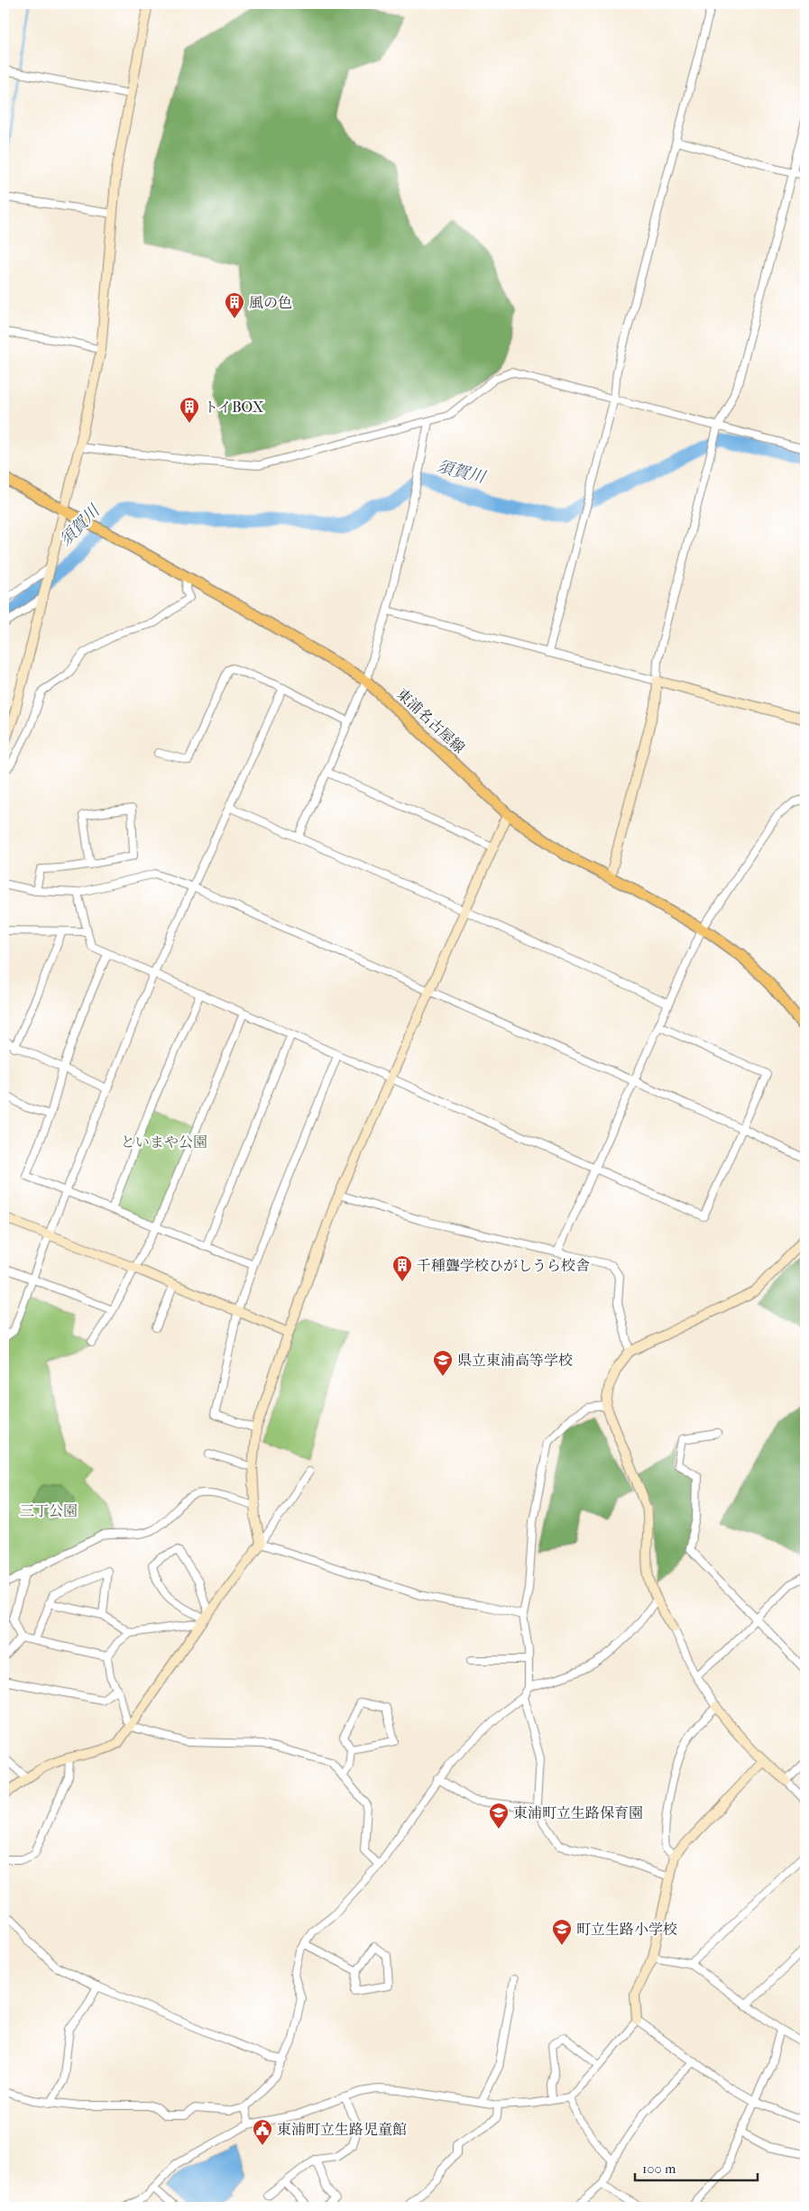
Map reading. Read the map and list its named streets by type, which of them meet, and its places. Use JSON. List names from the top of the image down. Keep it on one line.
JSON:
{"streets":{"main road":["東浦名古屋線"]},"water":["須賀川"],"parks":["といまや公園","三丁公園"],"places":{"building":["風の色","トイBOX","千種聾学校ひがしうら校舎"],"school or university":["県立東浦高等学校","東浦町立生路保育園","町立生路小学校"],"public building":["東浦町立生路児童館"]},"scale_bar":"100 m"}
